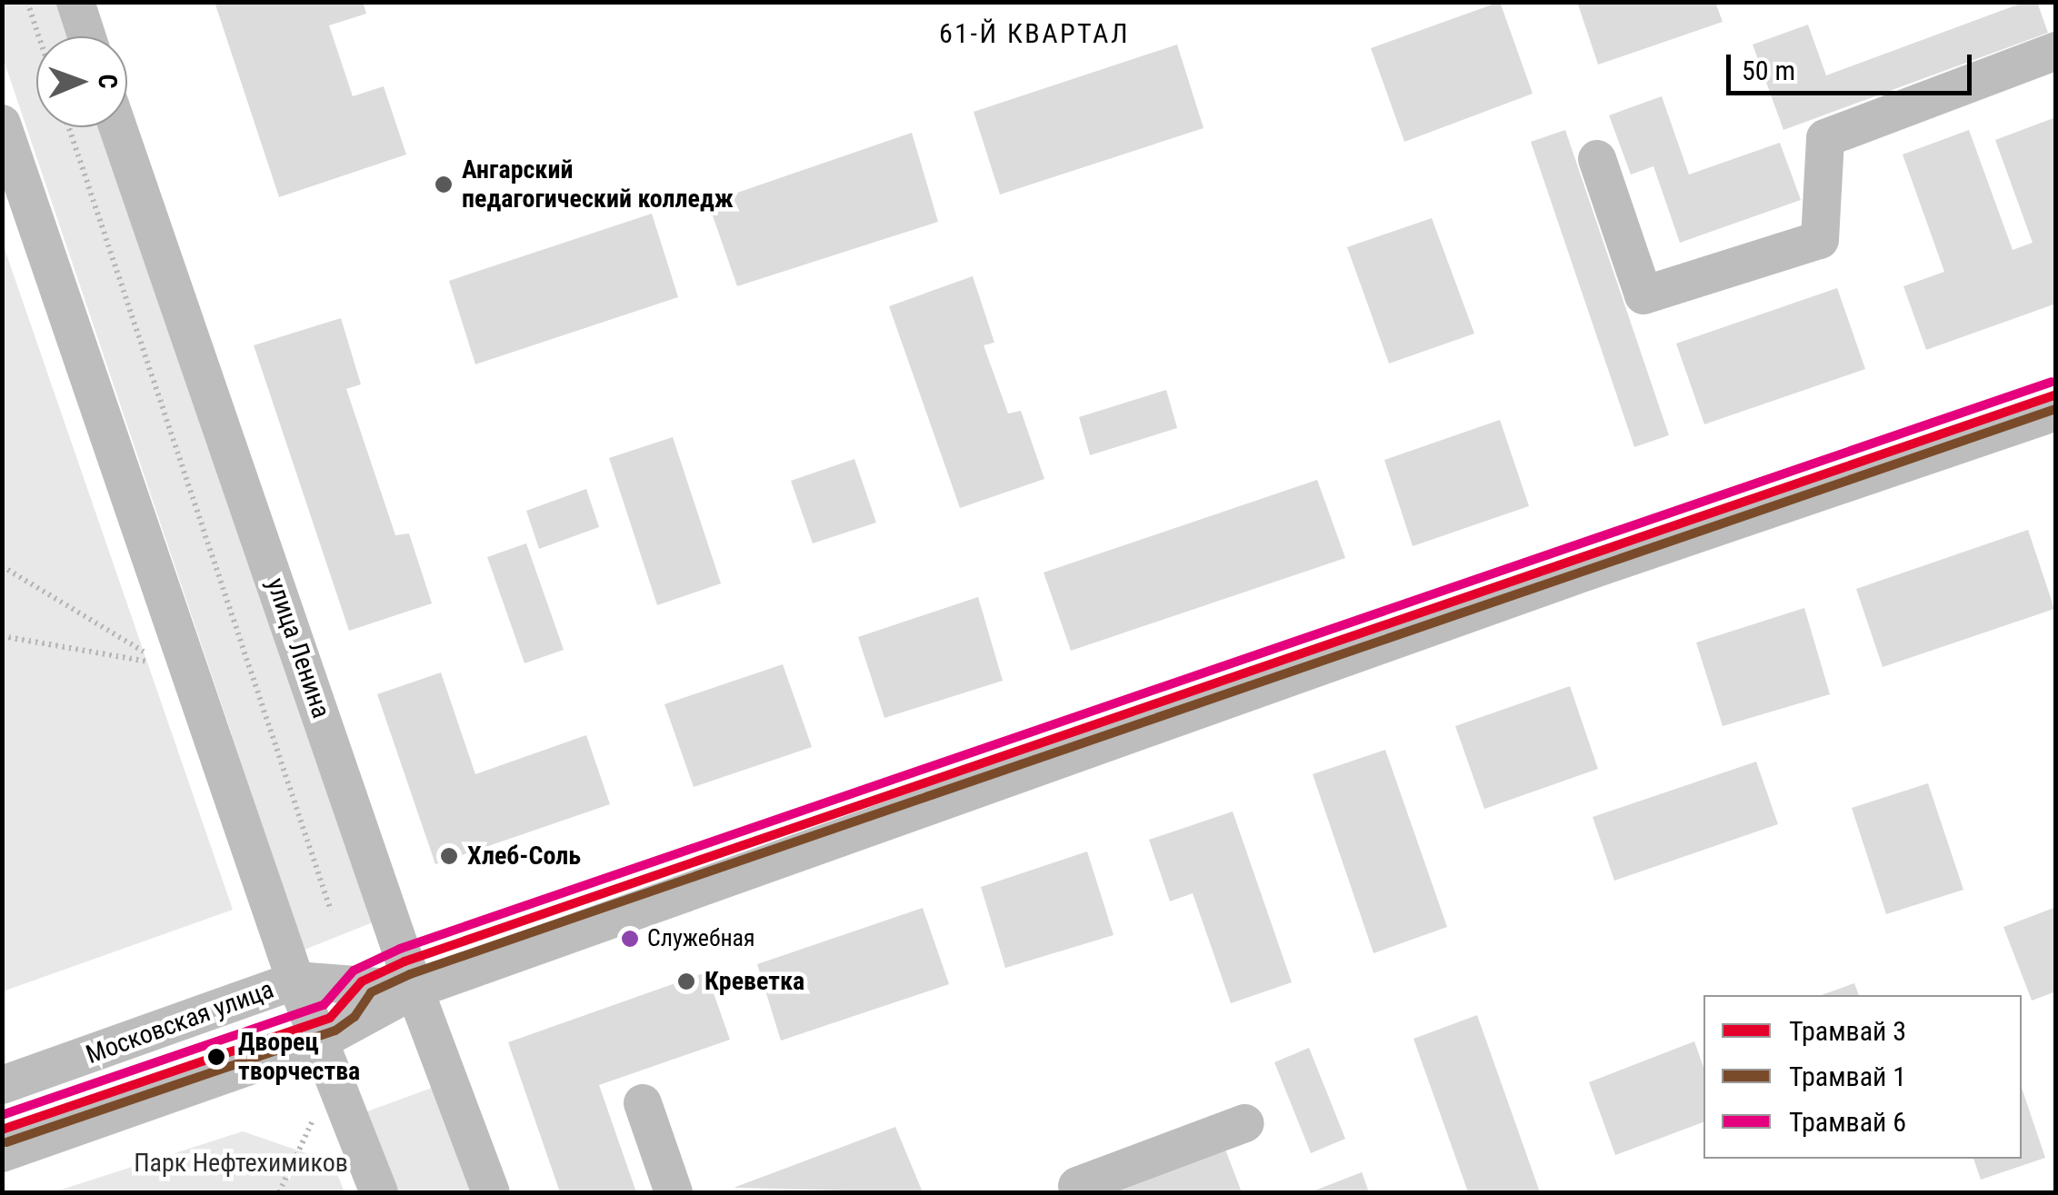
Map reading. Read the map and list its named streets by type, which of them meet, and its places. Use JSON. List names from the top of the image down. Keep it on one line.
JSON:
{"streets":{"street":["улица Ленина","Московская улица"]},"crossings":[["улица Ленина","Московская улица"]],"districts":["61-Й КВАРТАЛ"],"parks":["Парк Нефтехимиков"],"places":["Ангарский педагогический колледж","Хлеб-Соль","Служебная","Креветка","Дворец творчества"],"lines":["tram line 6","tram line 3","tram line 1"],"legend":["Трамвай 3","Трамвай 1","Трамвай 6"],"scale_bar":"50 m","north":"right"}
